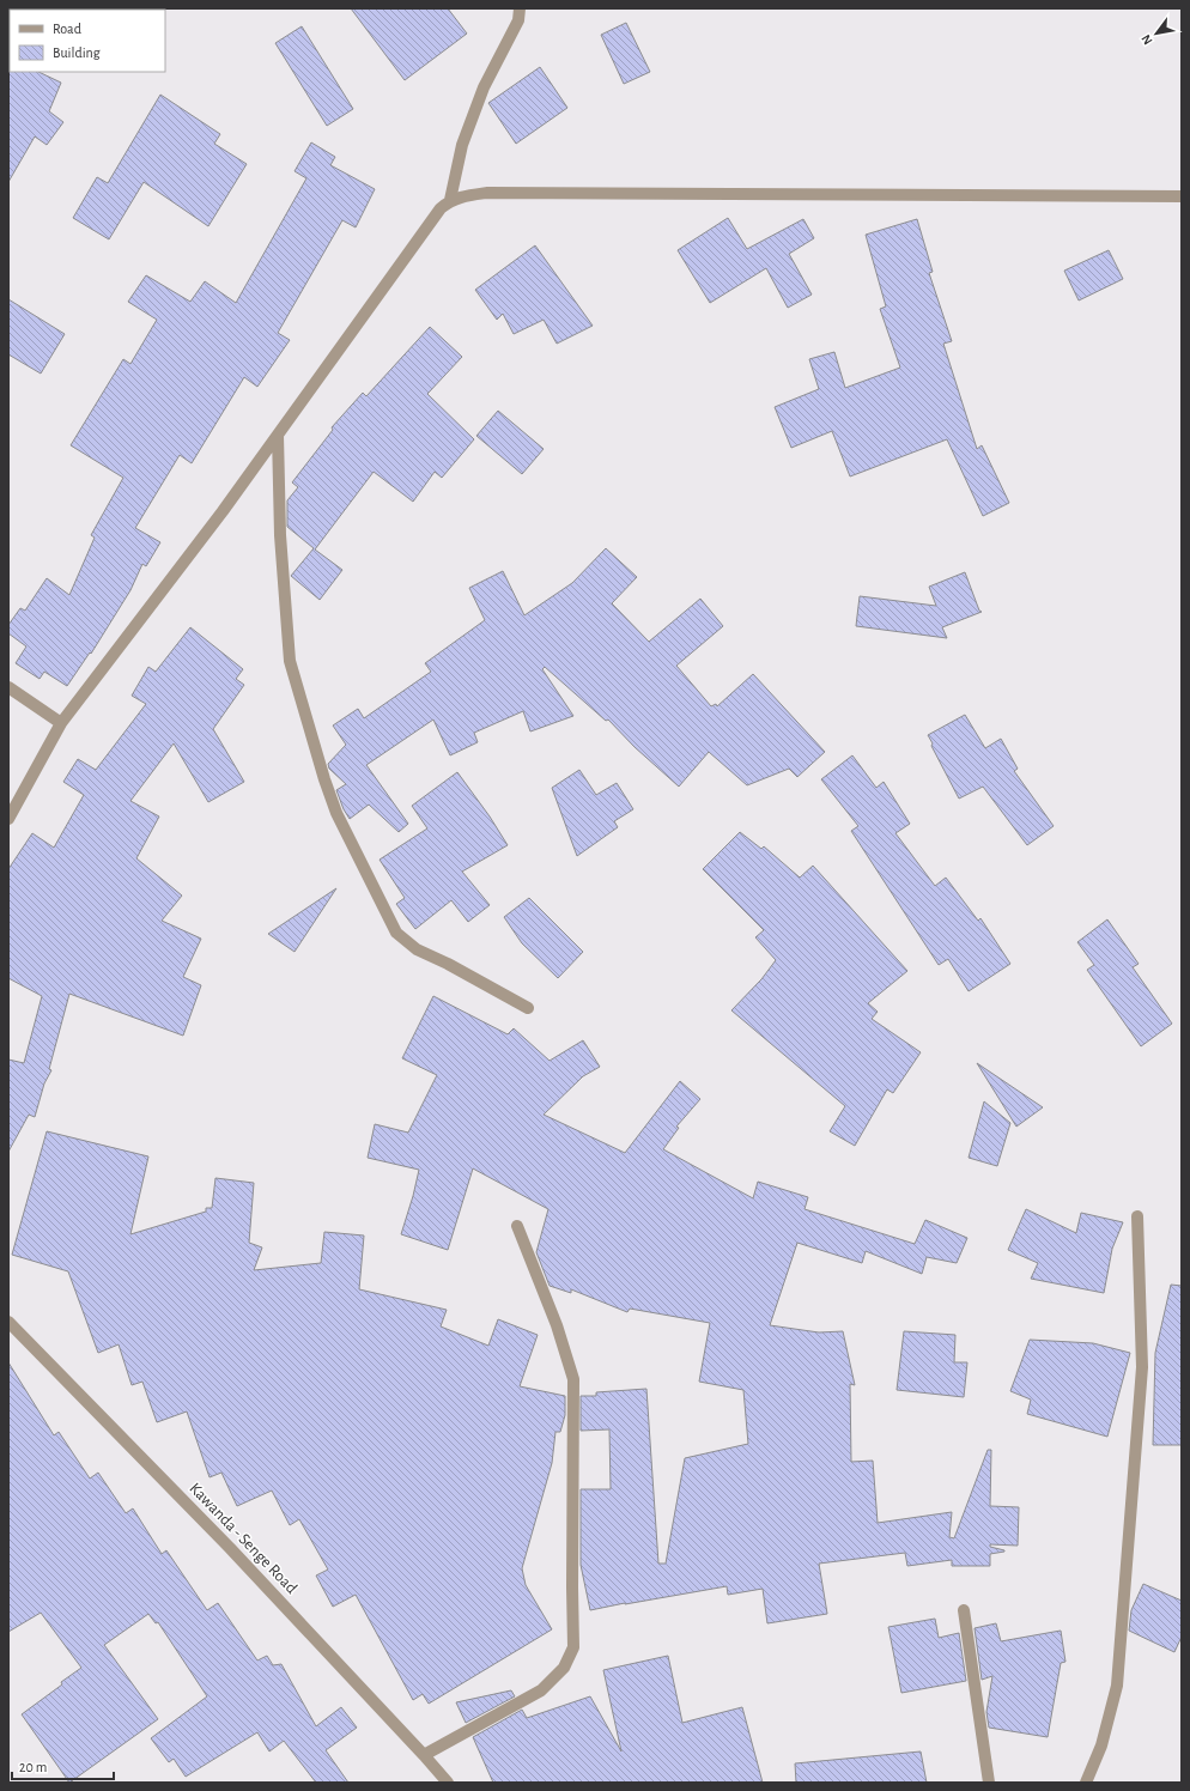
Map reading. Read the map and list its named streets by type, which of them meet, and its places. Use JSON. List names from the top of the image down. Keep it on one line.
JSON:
{"streets":{"street":["Kawanda - Senge Road"]},"legend":["Road","Building"],"scale_bar":"20 m","north":"bottom left"}
